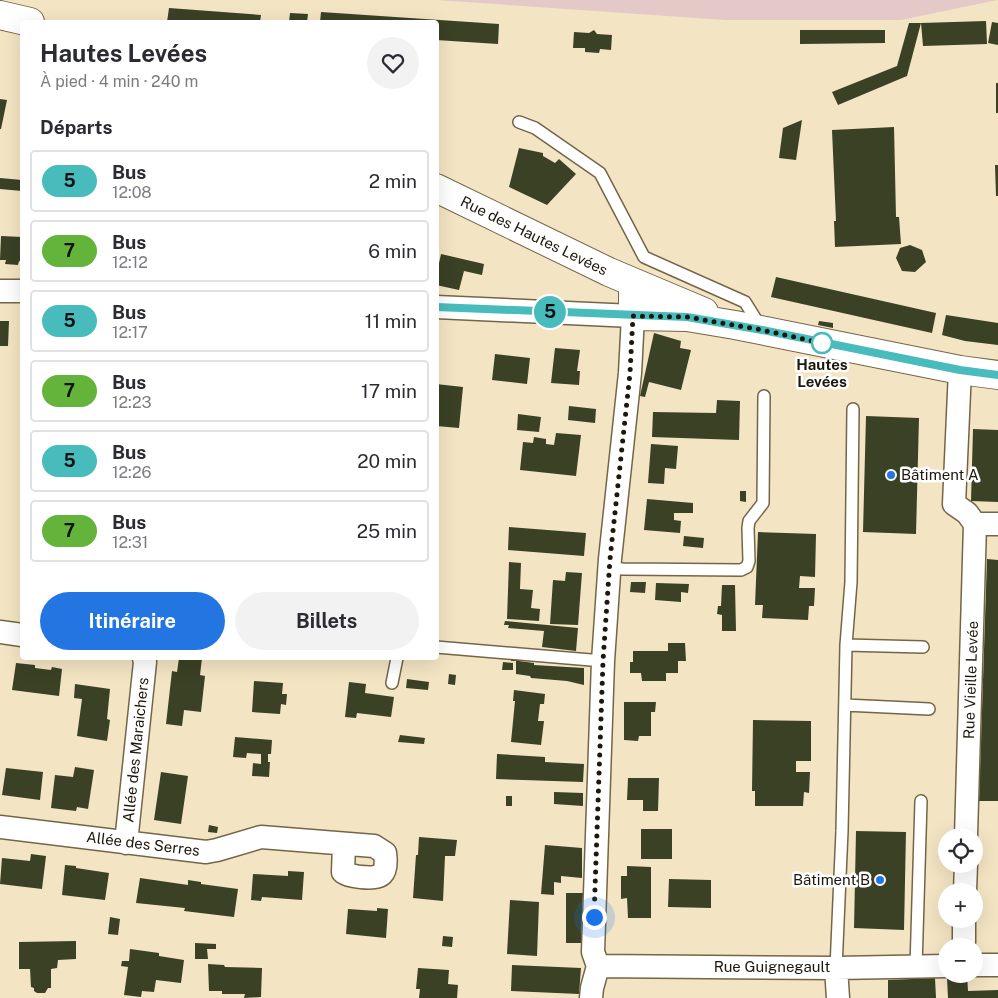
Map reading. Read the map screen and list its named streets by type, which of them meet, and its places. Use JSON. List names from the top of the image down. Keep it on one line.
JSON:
{"streets":{"street":["Rue des Hautes Levées","Rue Vieille Levée","Allée des Maraichers","Allée des Serres","Rue Guignegault"]},"crossings":[["Allée des Maraichers","Allée des Serres"]],"places":["Hautes Levées","Bâtiment A","Bâtiment B"],"lines":["bus line 5"],"page":{"on_map":"5","heading":[["Hautes Levées","À pied · 4 min · 240 m"],"Départs"],"list":[{"mark":"5","name":"Bus","note":"12:08","value":"2 min"},{"mark":"7","name":"Bus","note":"12:12","value":"6 min"},{"mark":"5","name":"Bus","note":"12:17","value":"11 min"},{"mark":"7","name":"Bus","note":"12:23","value":"17 min"},{"mark":"5","name":"Bus","note":"12:26","value":"20 min"},{"mark":"7","name":"Bus","note":"12:31","value":"25 min"}],"buttons":["Itinéraire","Billets"],"map_buttons":["+","−"]}}
